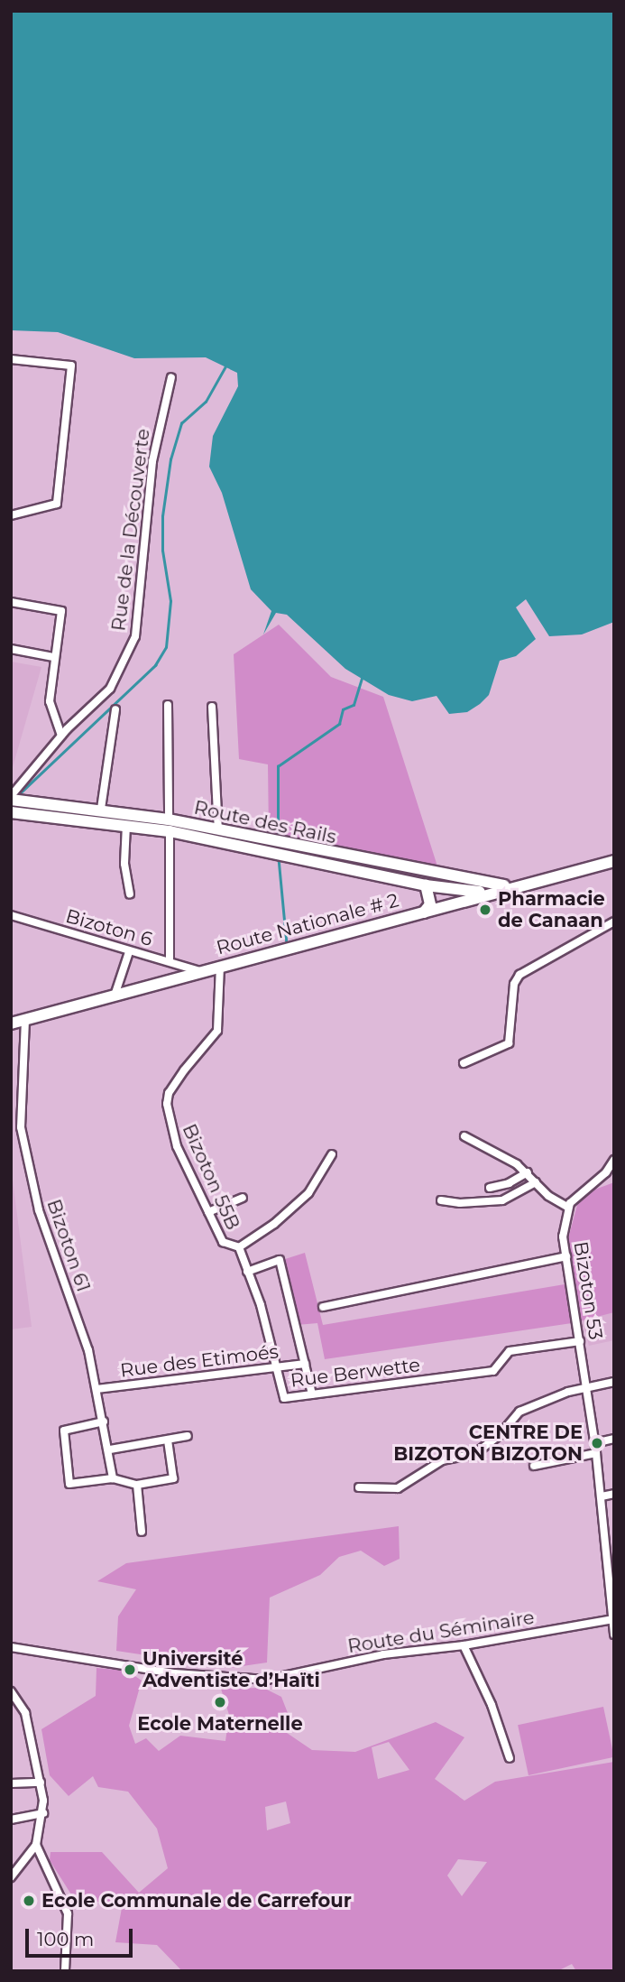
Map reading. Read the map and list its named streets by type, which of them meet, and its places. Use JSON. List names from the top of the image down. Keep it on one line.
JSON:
{"streets":{"main road":["Route des Rails","Route Nationale # 2"],"street":["Rue de la Découverte","Bizoton 6","Bizoton 55B","Bizoton 61","Bizoton 53","Rue des Etimoés","Rue Berwette","Route du Séminaire"]},"crossings":[["Rue de la Découverte","Route des Rails"],["Route des Rails","Route Nationale # 2"],["Route Nationale # 2","Bizoton 6"],["Route Nationale # 2","Bizoton 55B"],["Route Nationale # 2","Bizoton 61"],["Bizoton 55B","Rue Berwette"],["Bizoton 61","Rue des Etimoés"],["Bizoton 53","Rue Berwette"],["Bizoton 53","Route du Séminaire"],["Rue des Etimoés","Rue Berwette"]],"places":["Pharmacie de Canaan","CENTRE DE BIZOTON BIZOTON","Université Adventiste d’Haïti","Ecole Maternelle","Ecole Communale de Carrefour"],"scale_bar":"100 m"}
